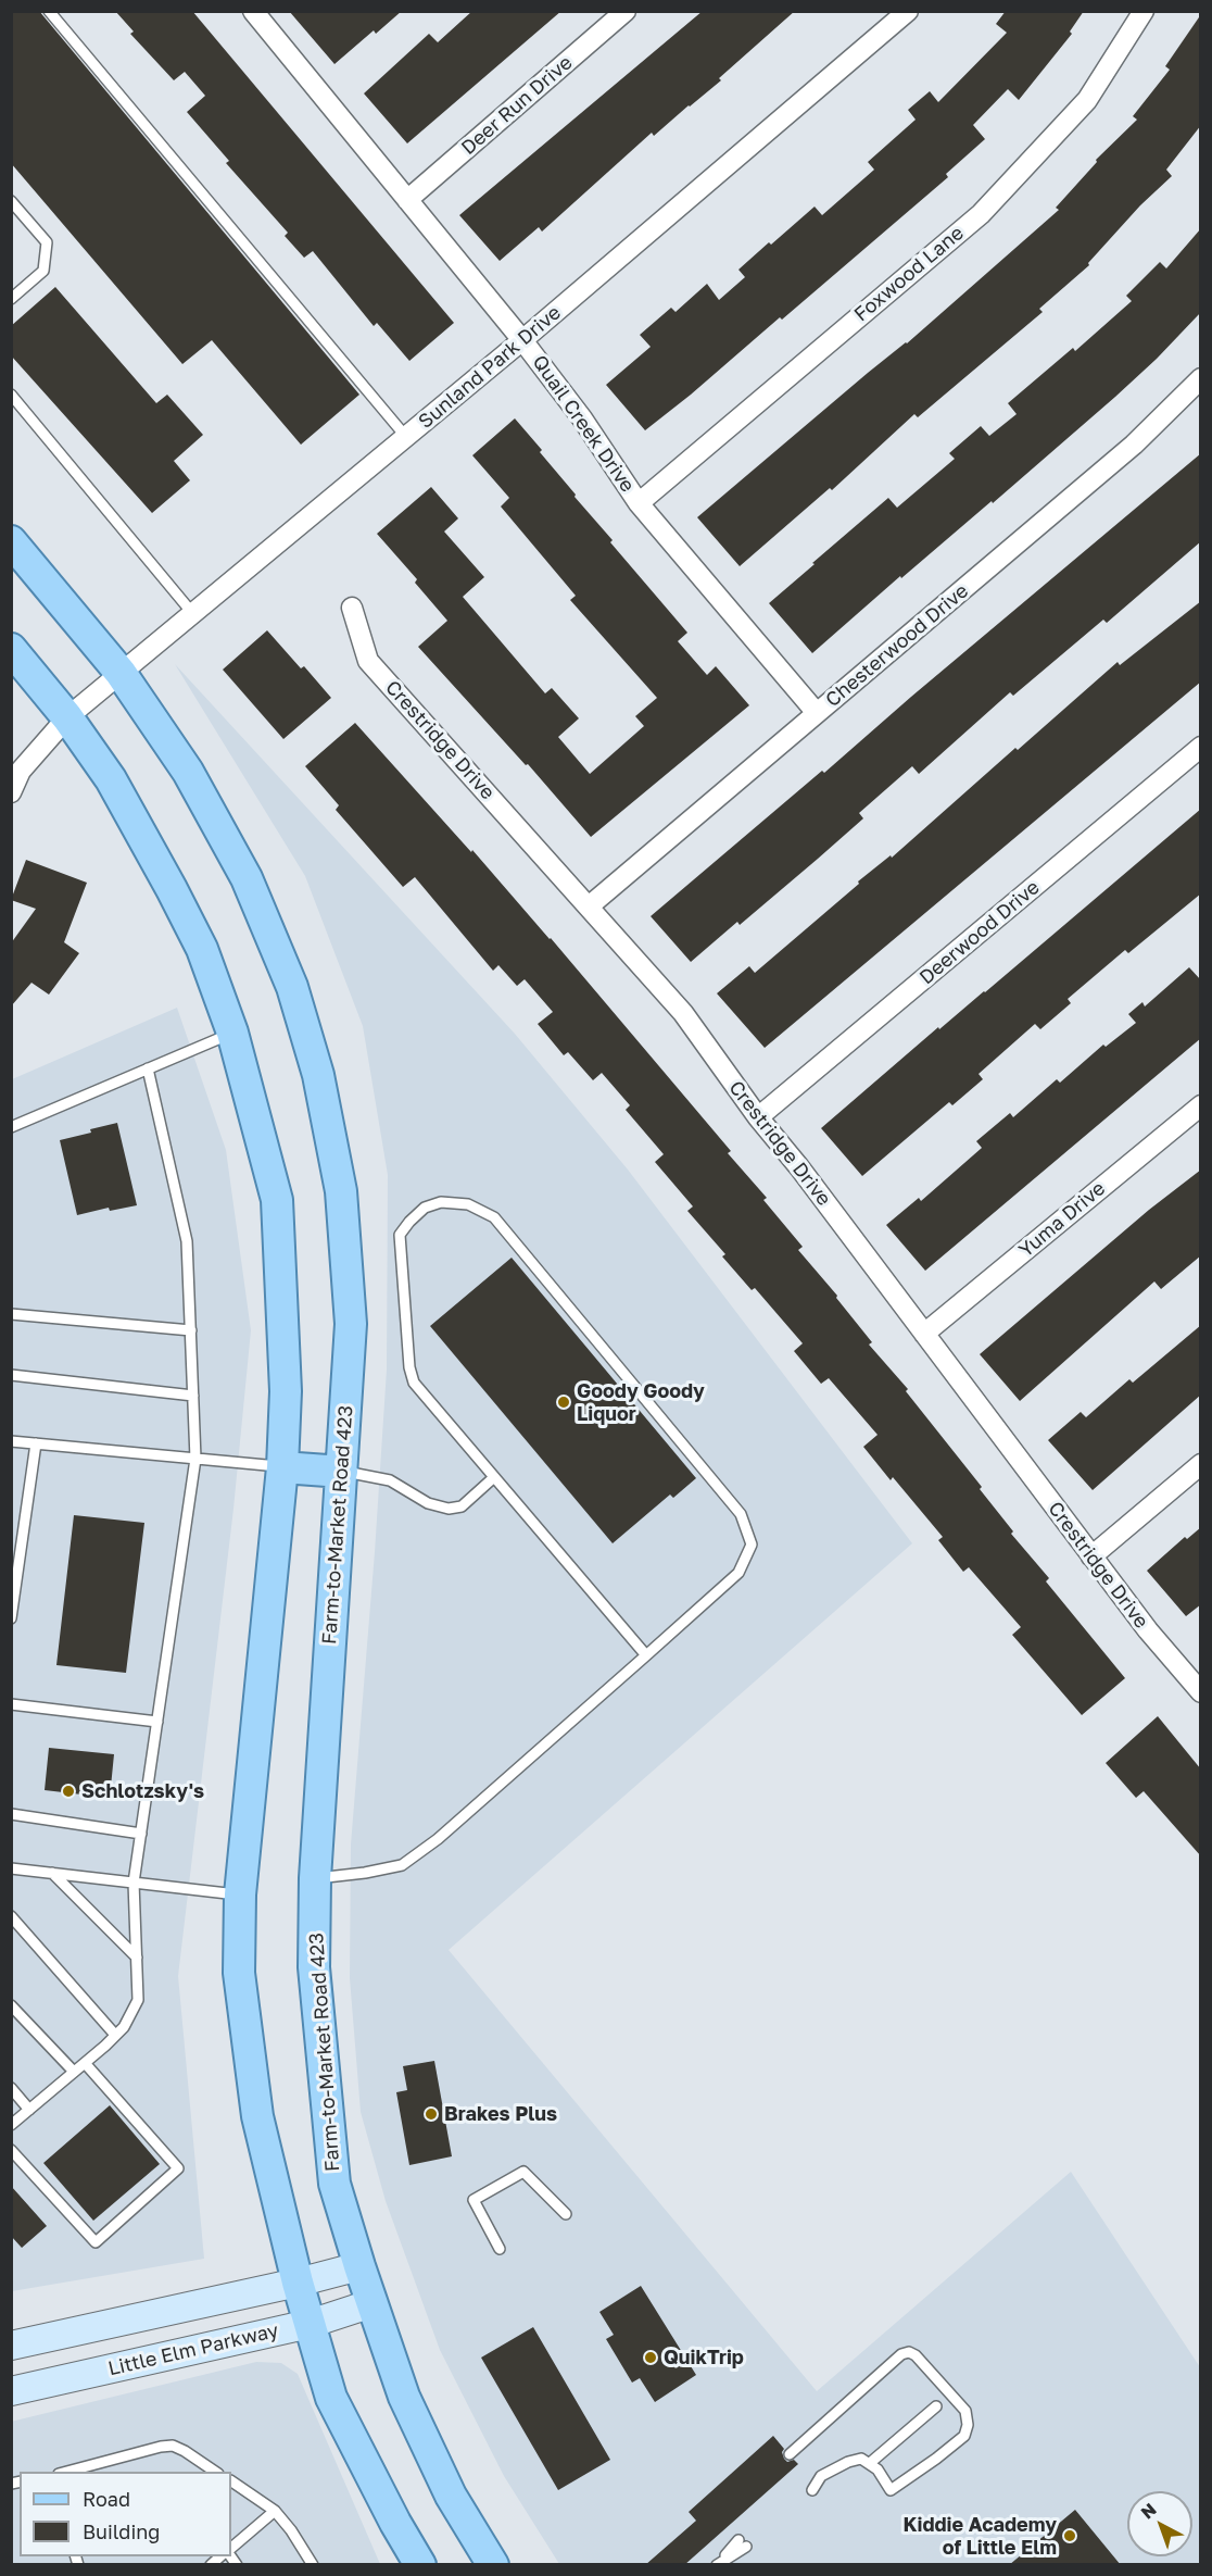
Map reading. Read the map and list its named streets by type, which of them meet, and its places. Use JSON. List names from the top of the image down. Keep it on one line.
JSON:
{"streets":{"main road":["Farm-to-Market Road 423","Little Elm Parkway"],"street":["Deer Run Drive","Foxwood Lane","Sunland Park Drive","Quail Creek Drive","Chesterwood Drive","Crestridge Drive","Deerwood Drive","Yuma Drive"]},"crossings":[["Deer Run Drive","Quail Creek Drive"],["Foxwood Lane","Quail Creek Drive"],["Sunland Park Drive","Quail Creek Drive"],["Sunland Park Drive","Farm-to-Market Road 423"],["Quail Creek Drive","Chesterwood Drive"],["Chesterwood Drive","Crestridge Drive"],["Crestridge Drive","Deerwood Drive"],["Crestridge Drive","Yuma Drive"],["Farm-to-Market Road 423","Little Elm Parkway"]],"places":["Goody Goody Liquor","Schlotzsky's","Brakes Plus","QuikTrip","Kiddie Academy of Little Elm"],"legend":["Road","Building"],"north":"top left"}
